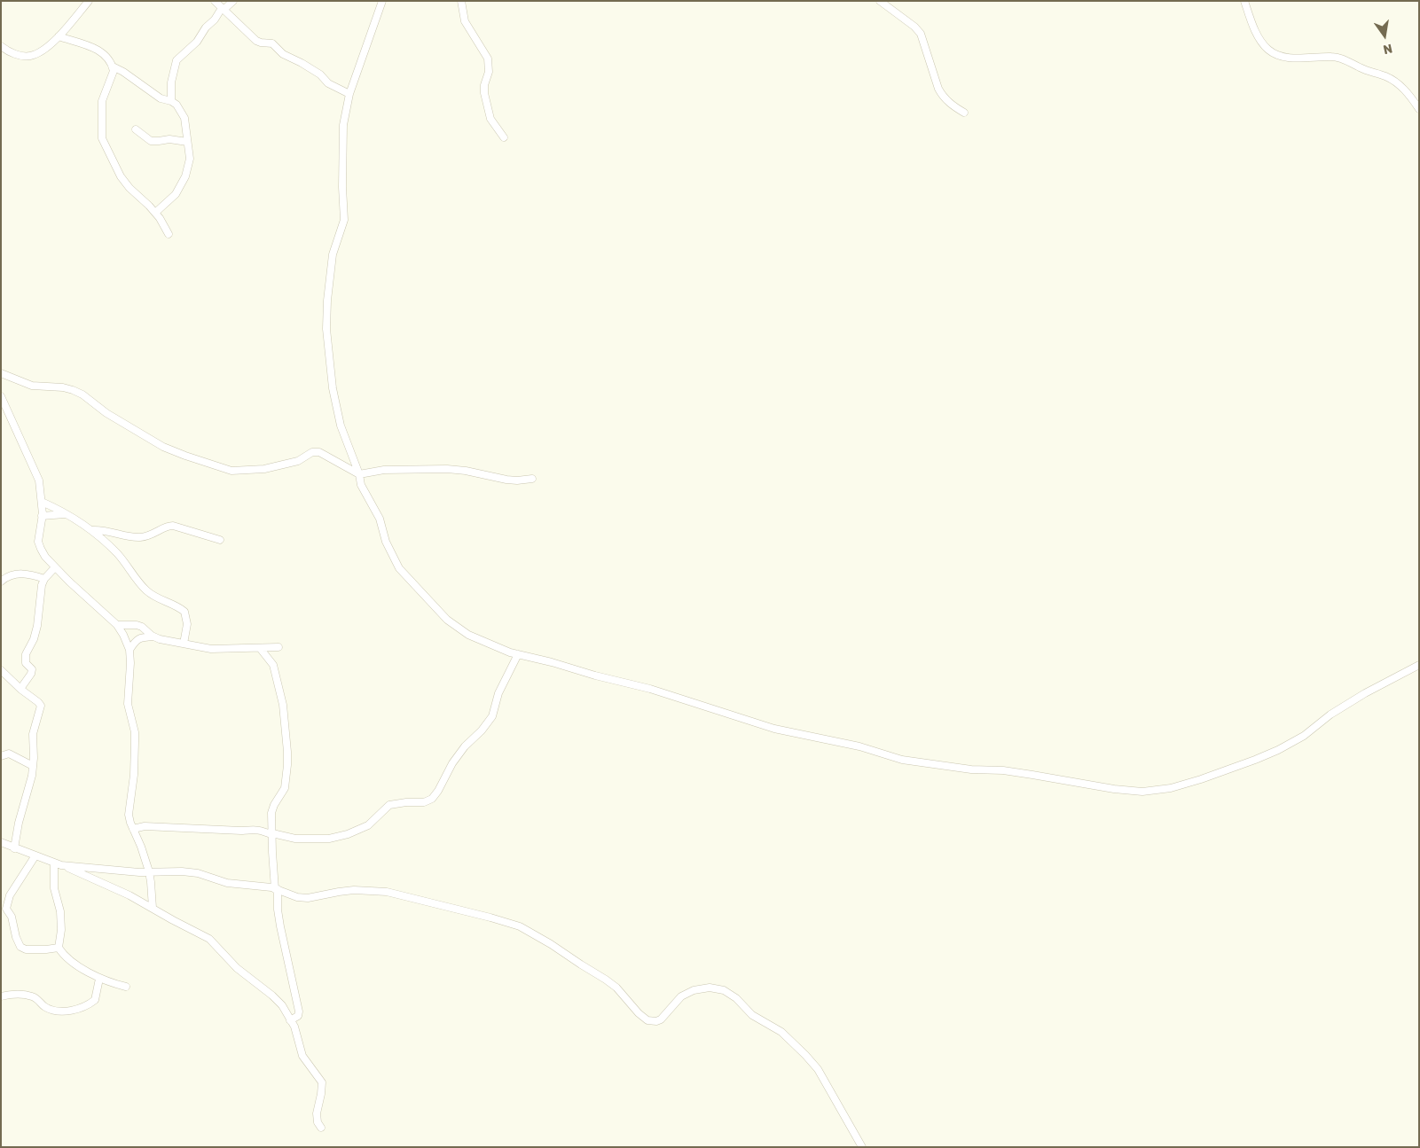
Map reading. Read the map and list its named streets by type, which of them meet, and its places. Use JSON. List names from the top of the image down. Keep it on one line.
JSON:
{"north":"bottom"}
